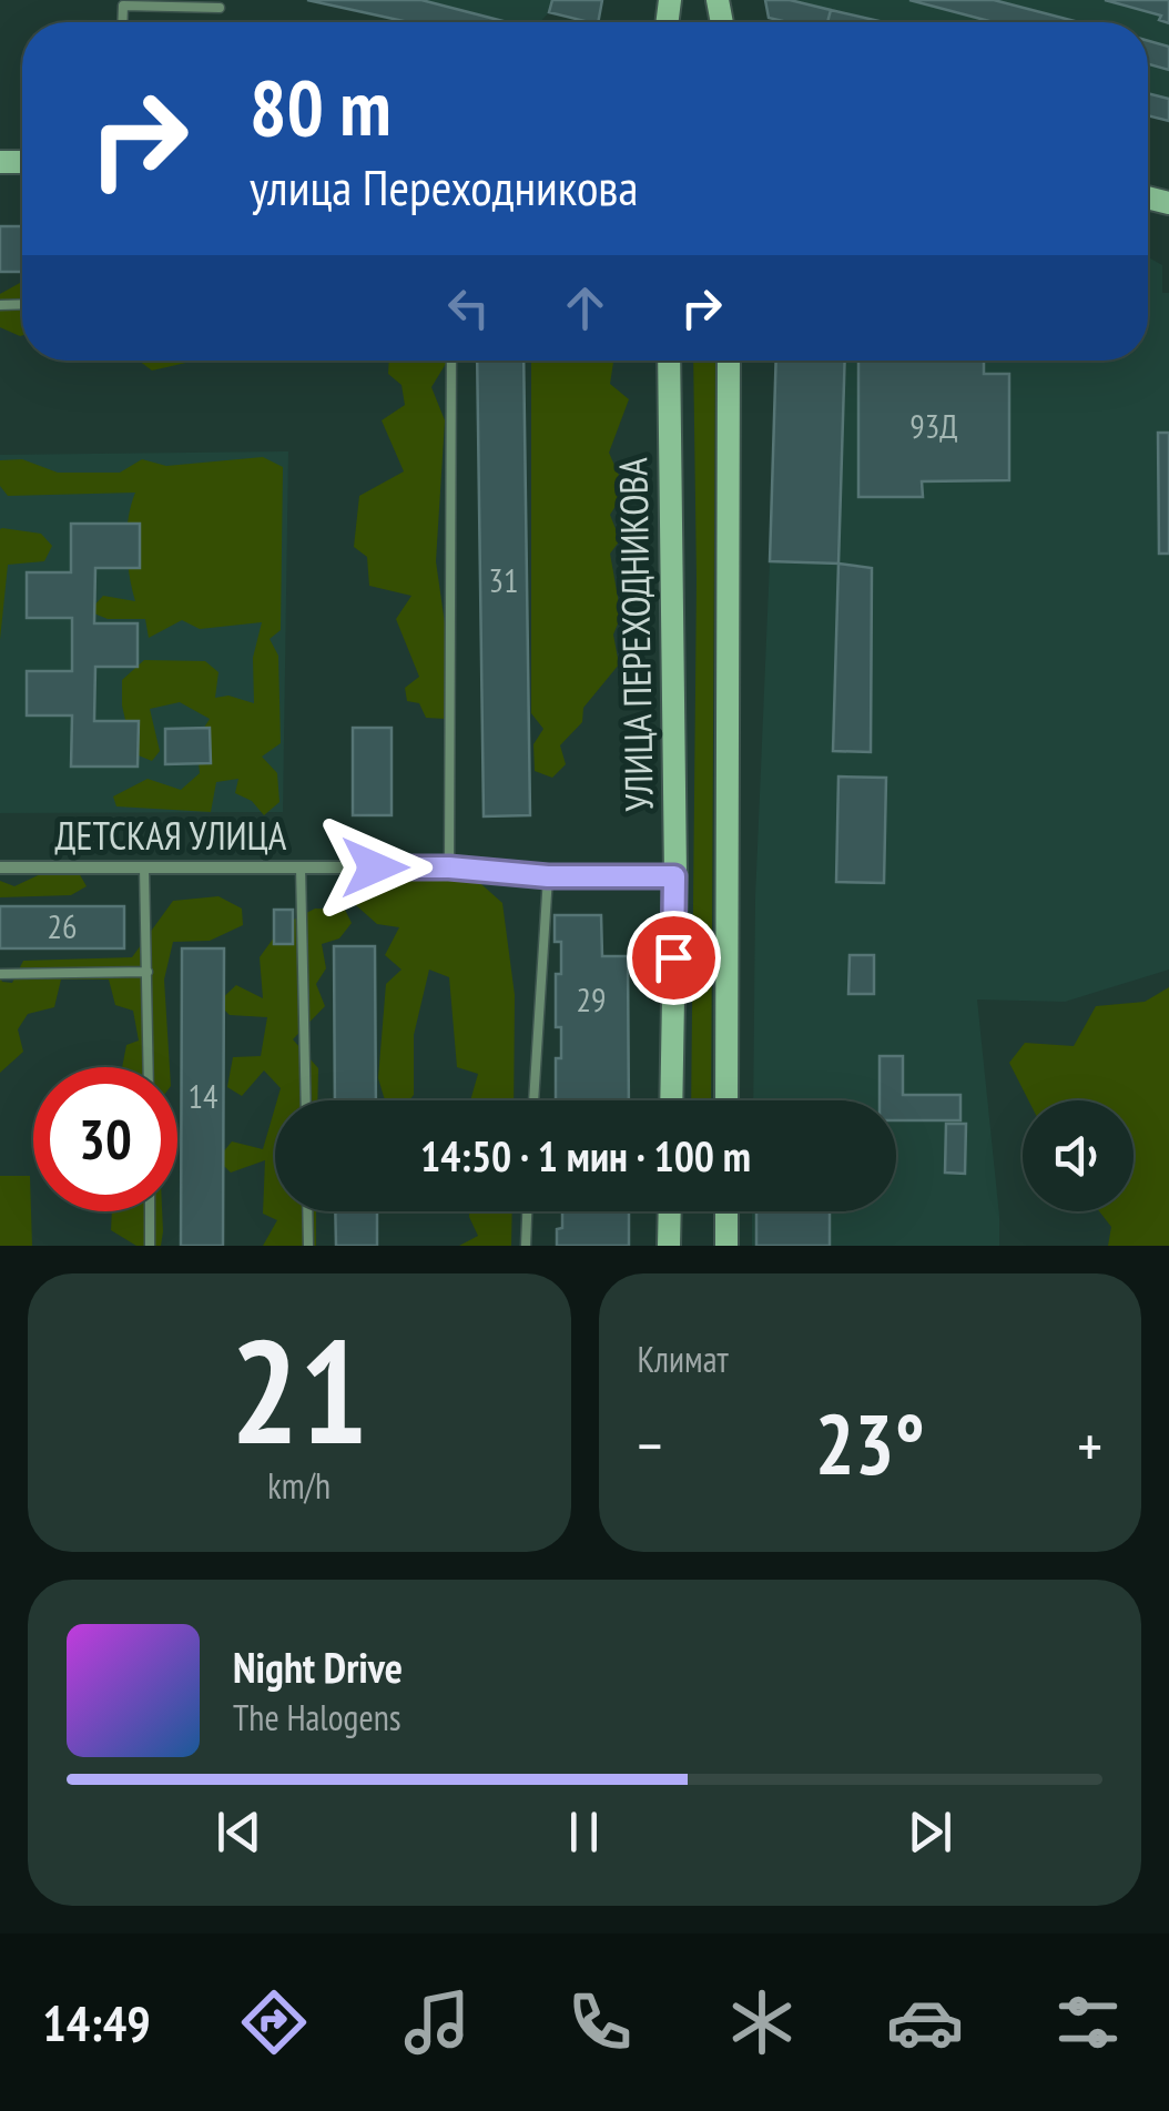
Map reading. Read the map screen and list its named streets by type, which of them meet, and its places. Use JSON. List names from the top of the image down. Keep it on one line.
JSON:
{"streets":{"main road":["УЛИЦА ПЕРЕХОДНИКОВА"],"street":["ДЕТСКАЯ УЛИЦА"]},"crossings":[["УЛИЦА ПЕРЕХОДНИКОВА","ДЕТСКАЯ УЛИЦА"]],"house_numbers":["93Д","31","26","29","14"],"page":{"turn":["80 m","улица Переходникова"],"limit":"30","trip":"14:50 · 1 мин · 100 m","tile":[["21","km/h"],"Климат"],"heat":["−","23°","+"],"song":["Night Drive","The Halogens"],"tabs":"14:49"}}
